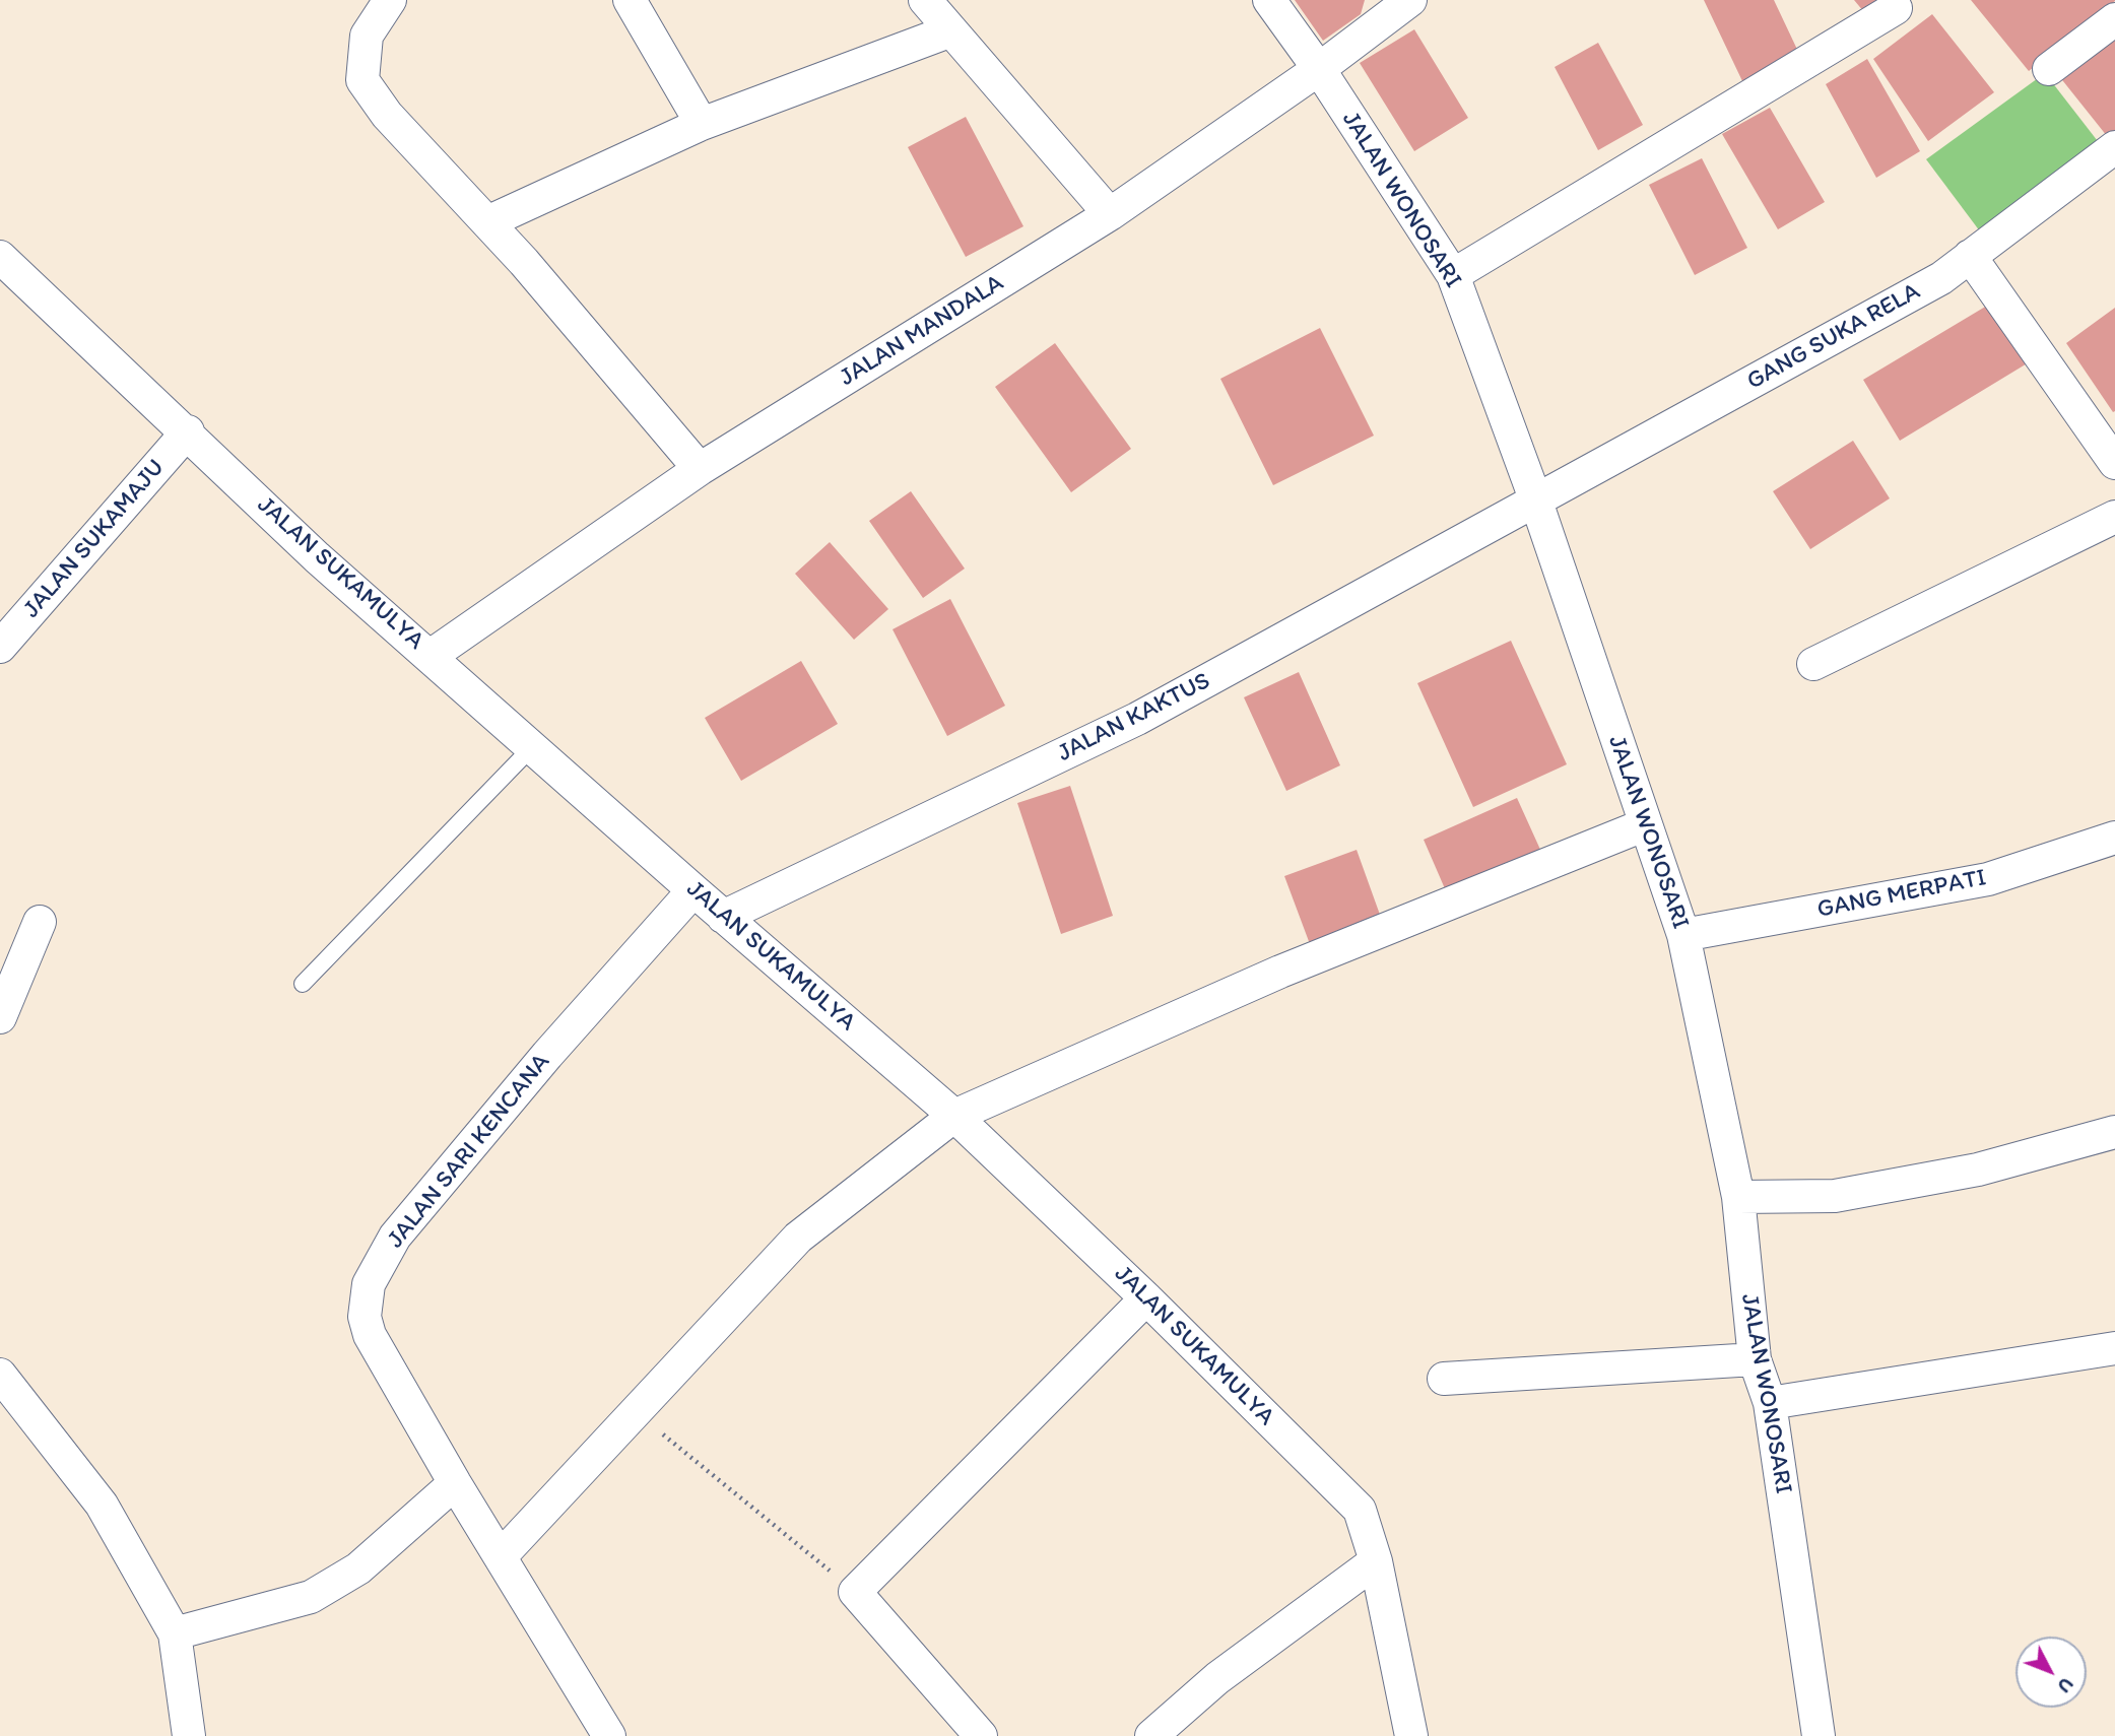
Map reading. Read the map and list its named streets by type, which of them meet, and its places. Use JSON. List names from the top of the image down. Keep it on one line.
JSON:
{"streets":{"street":["JALAN WONOSARI","JALAN MANDALA","GANG SUKA RELA","JALAN SUKAMAJU","JALAN SUKAMULYA","JALAN KAKTUS","GANG MERPATI","JALAN SARI KENCANA"]},"crossings":[["JALAN WONOSARI","JALAN MANDALA"],["JALAN WONOSARI","GANG SUKA RELA"],["JALAN WONOSARI","JALAN KAKTUS"],["JALAN WONOSARI","GANG MERPATI"],["JALAN MANDALA","JALAN SUKAMULYA"],["GANG SUKA RELA","JALAN KAKTUS"],["JALAN SUKAMAJU","JALAN SUKAMULYA"],["JALAN SUKAMULYA","JALAN KAKTUS"],["JALAN SUKAMULYA","JALAN SARI KENCANA"]],"north":"bottom right"}
